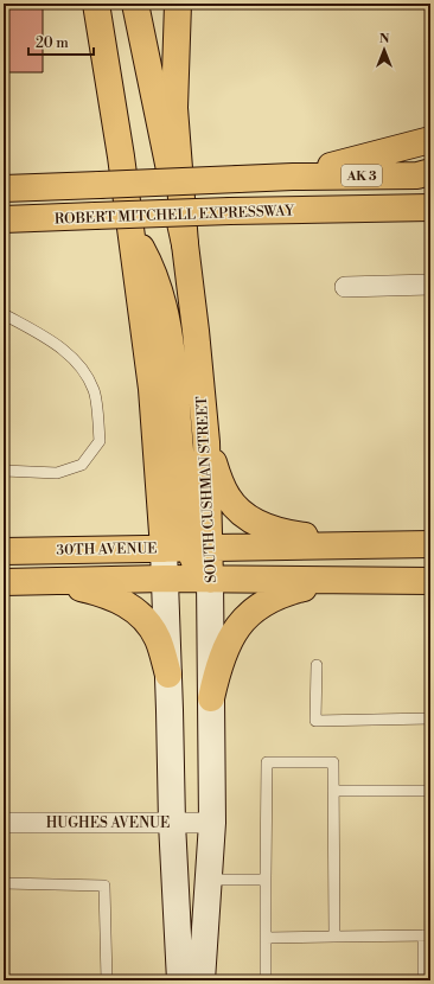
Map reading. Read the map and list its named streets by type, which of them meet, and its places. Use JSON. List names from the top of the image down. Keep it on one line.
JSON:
{"streets":{"main road":["AK 3","ROBERT MITCHELL EXPRESSWAY","SOUTH CUSHMAN STREET","30TH AVENUE"],"street":["HUGHES AVENUE"]},"crossings":[["SOUTH CUSHMAN STREET","30TH AVENUE"],["SOUTH CUSHMAN STREET","HUGHES AVENUE"]],"scale_bar":"20 m","north":"top"}
